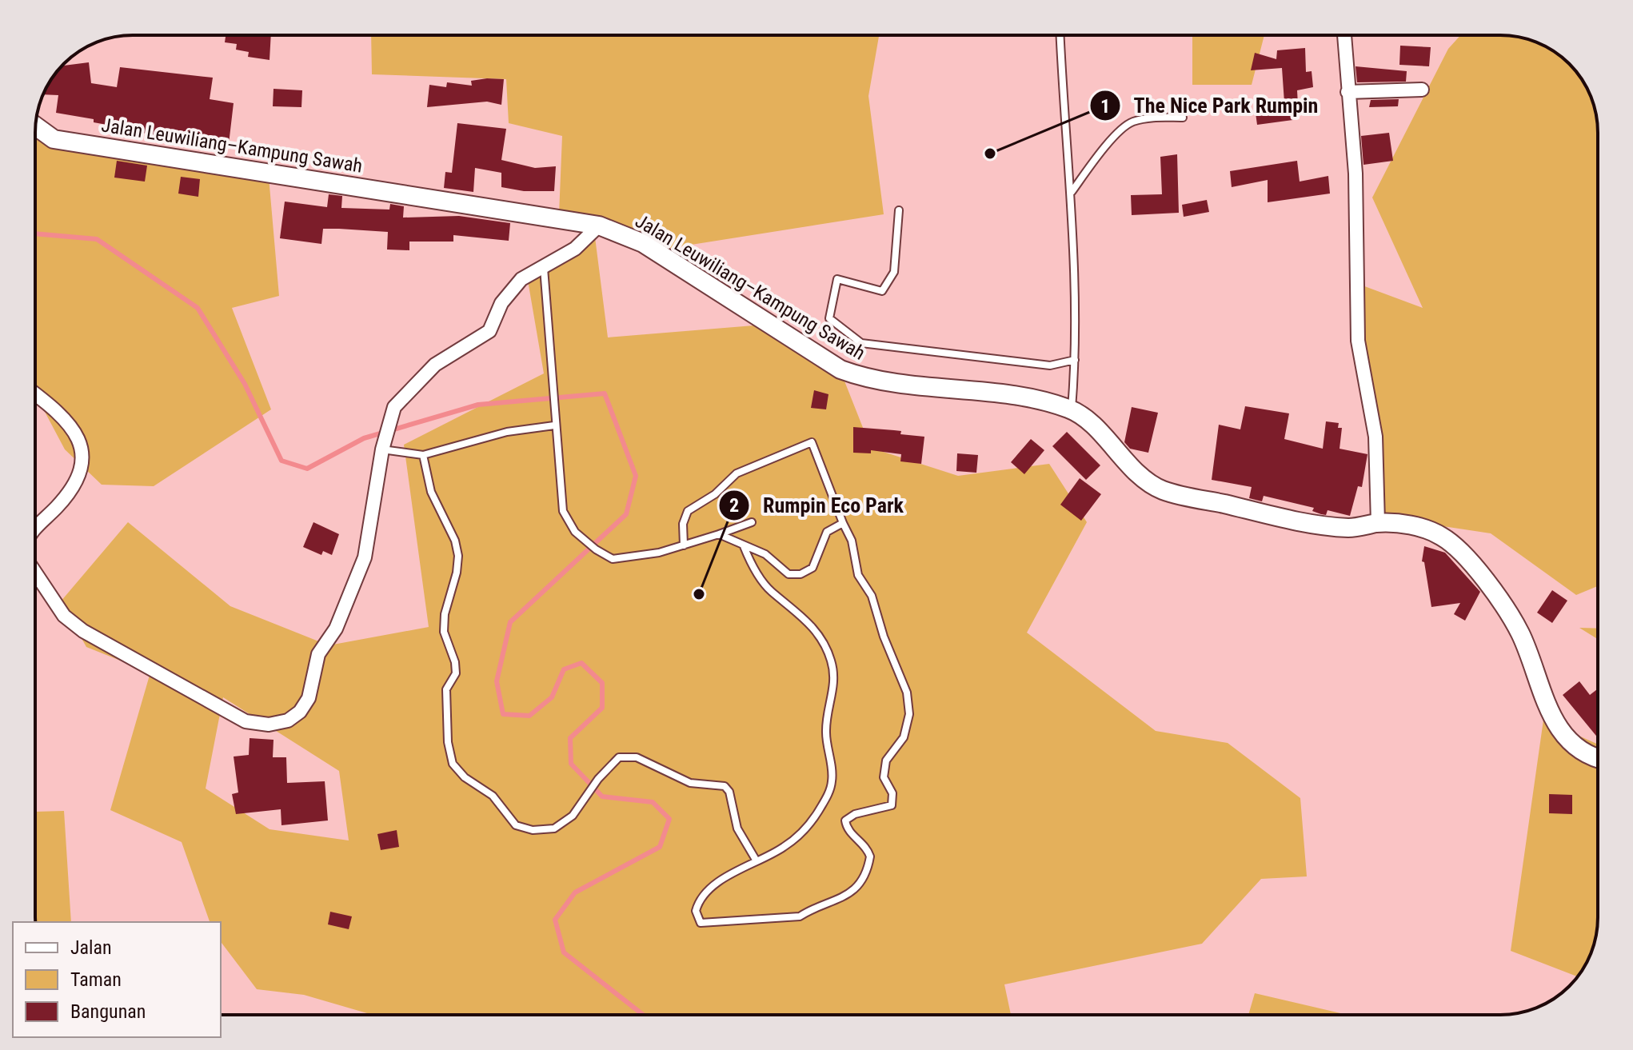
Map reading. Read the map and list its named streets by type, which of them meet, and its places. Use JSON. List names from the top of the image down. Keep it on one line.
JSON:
{"streets":{"main road":["Jalan Leuwiliang–Kampung Sawah"]},"places":["The Nice Park Rumpin","Rumpin Eco Park"],"legend":["Jalan","Taman","Bangunan"]}
